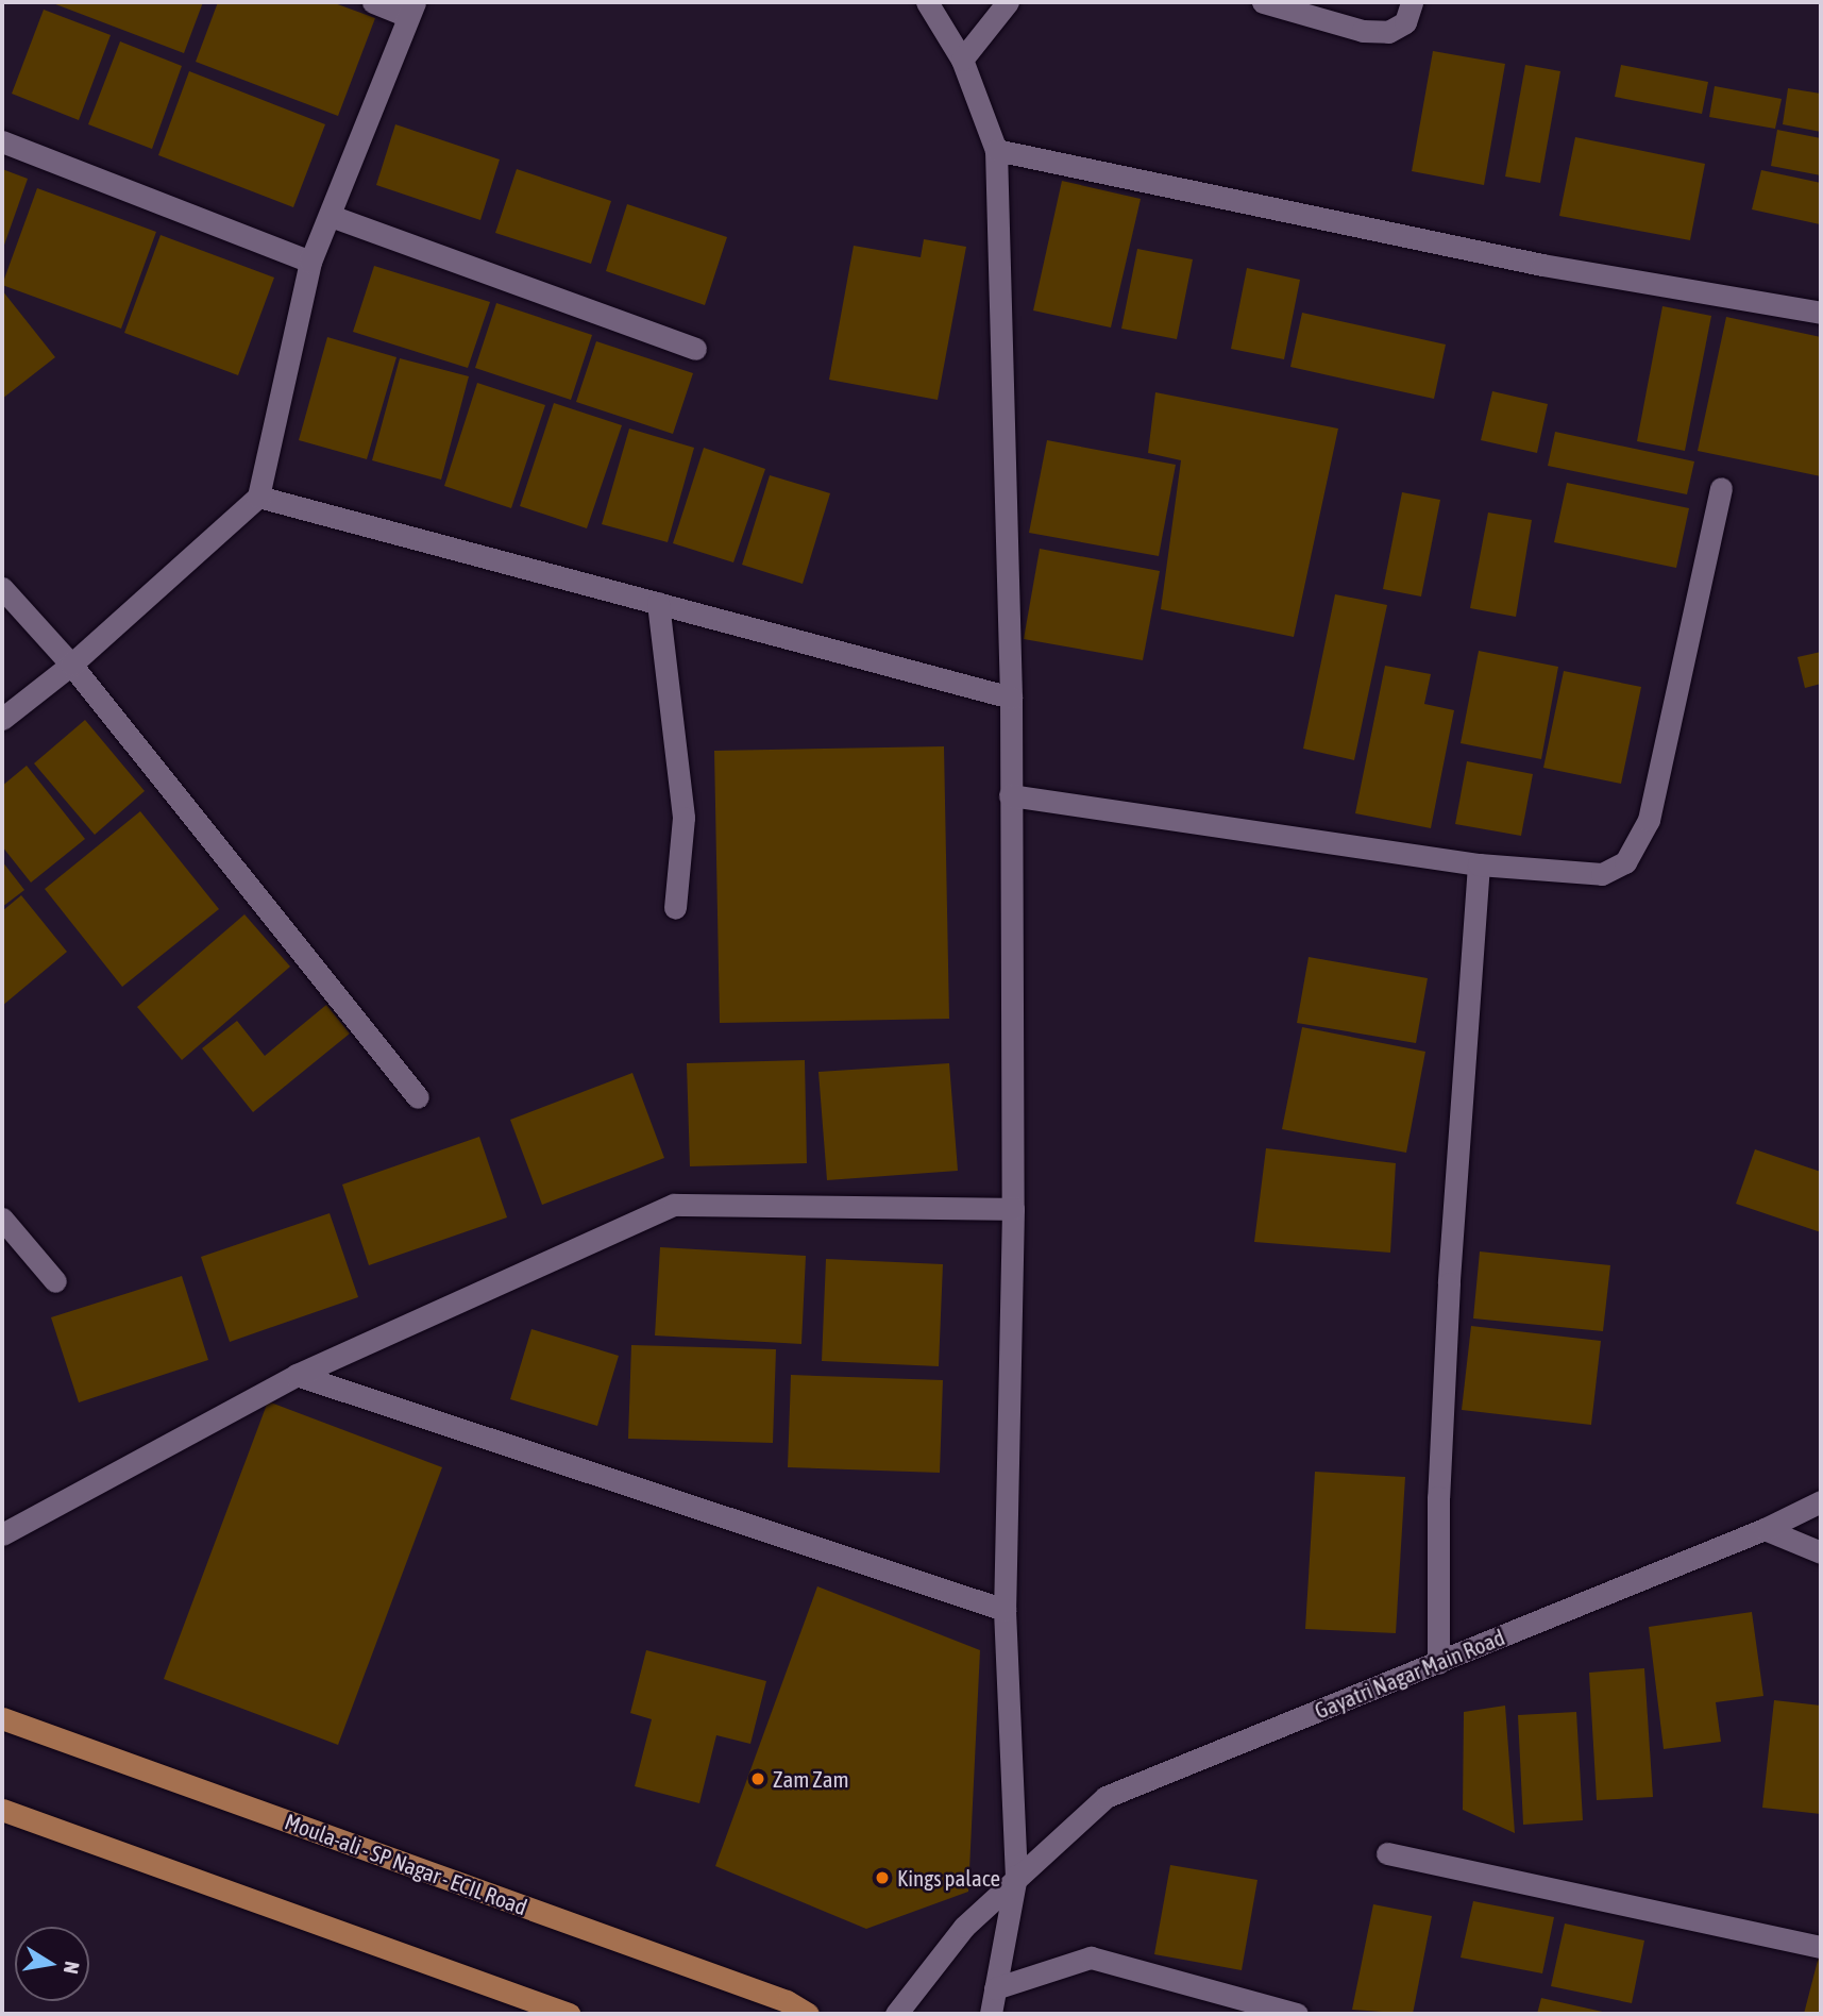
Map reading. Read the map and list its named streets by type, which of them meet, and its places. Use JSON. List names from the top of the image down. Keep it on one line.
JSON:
{"streets":{"main road":["Moula-ali - SP Nagar - ECIL Road"],"street":["Gayatri Nagar Main Road"]},"places":["Zam Zam","Kings palace"],"north":"right"}
